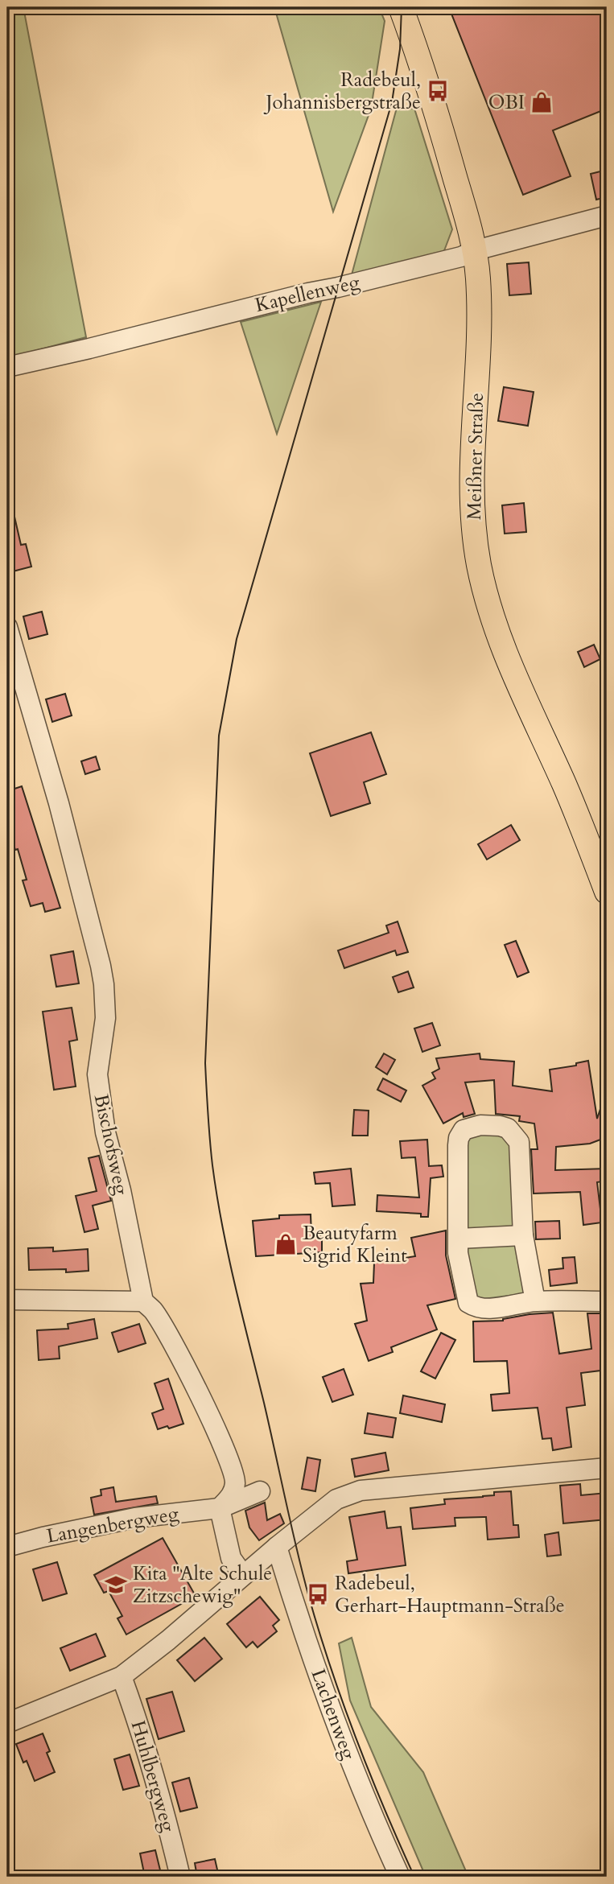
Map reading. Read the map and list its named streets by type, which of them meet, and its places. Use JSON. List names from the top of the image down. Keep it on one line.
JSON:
{"streets":{"main road":["Meißner Straße"],"street":["Kapellenweg","Bischofsweg","Langenbergweg","Lachenweg","Huhlbergweg"]},"crossings":[["Kapellenweg","Meißner Straße"],["Bischofsweg","Langenbergweg"]],"places":{"bus stop":["Radebeul, Johannisbergstraße","Radebeul, Gerhart-Hauptmann-Straße"],"shop":["OBI","Beautyfarm Sigrid Kleint"],"school or university":["Kita \"Alte Schule Zitzschewig\""]}}
